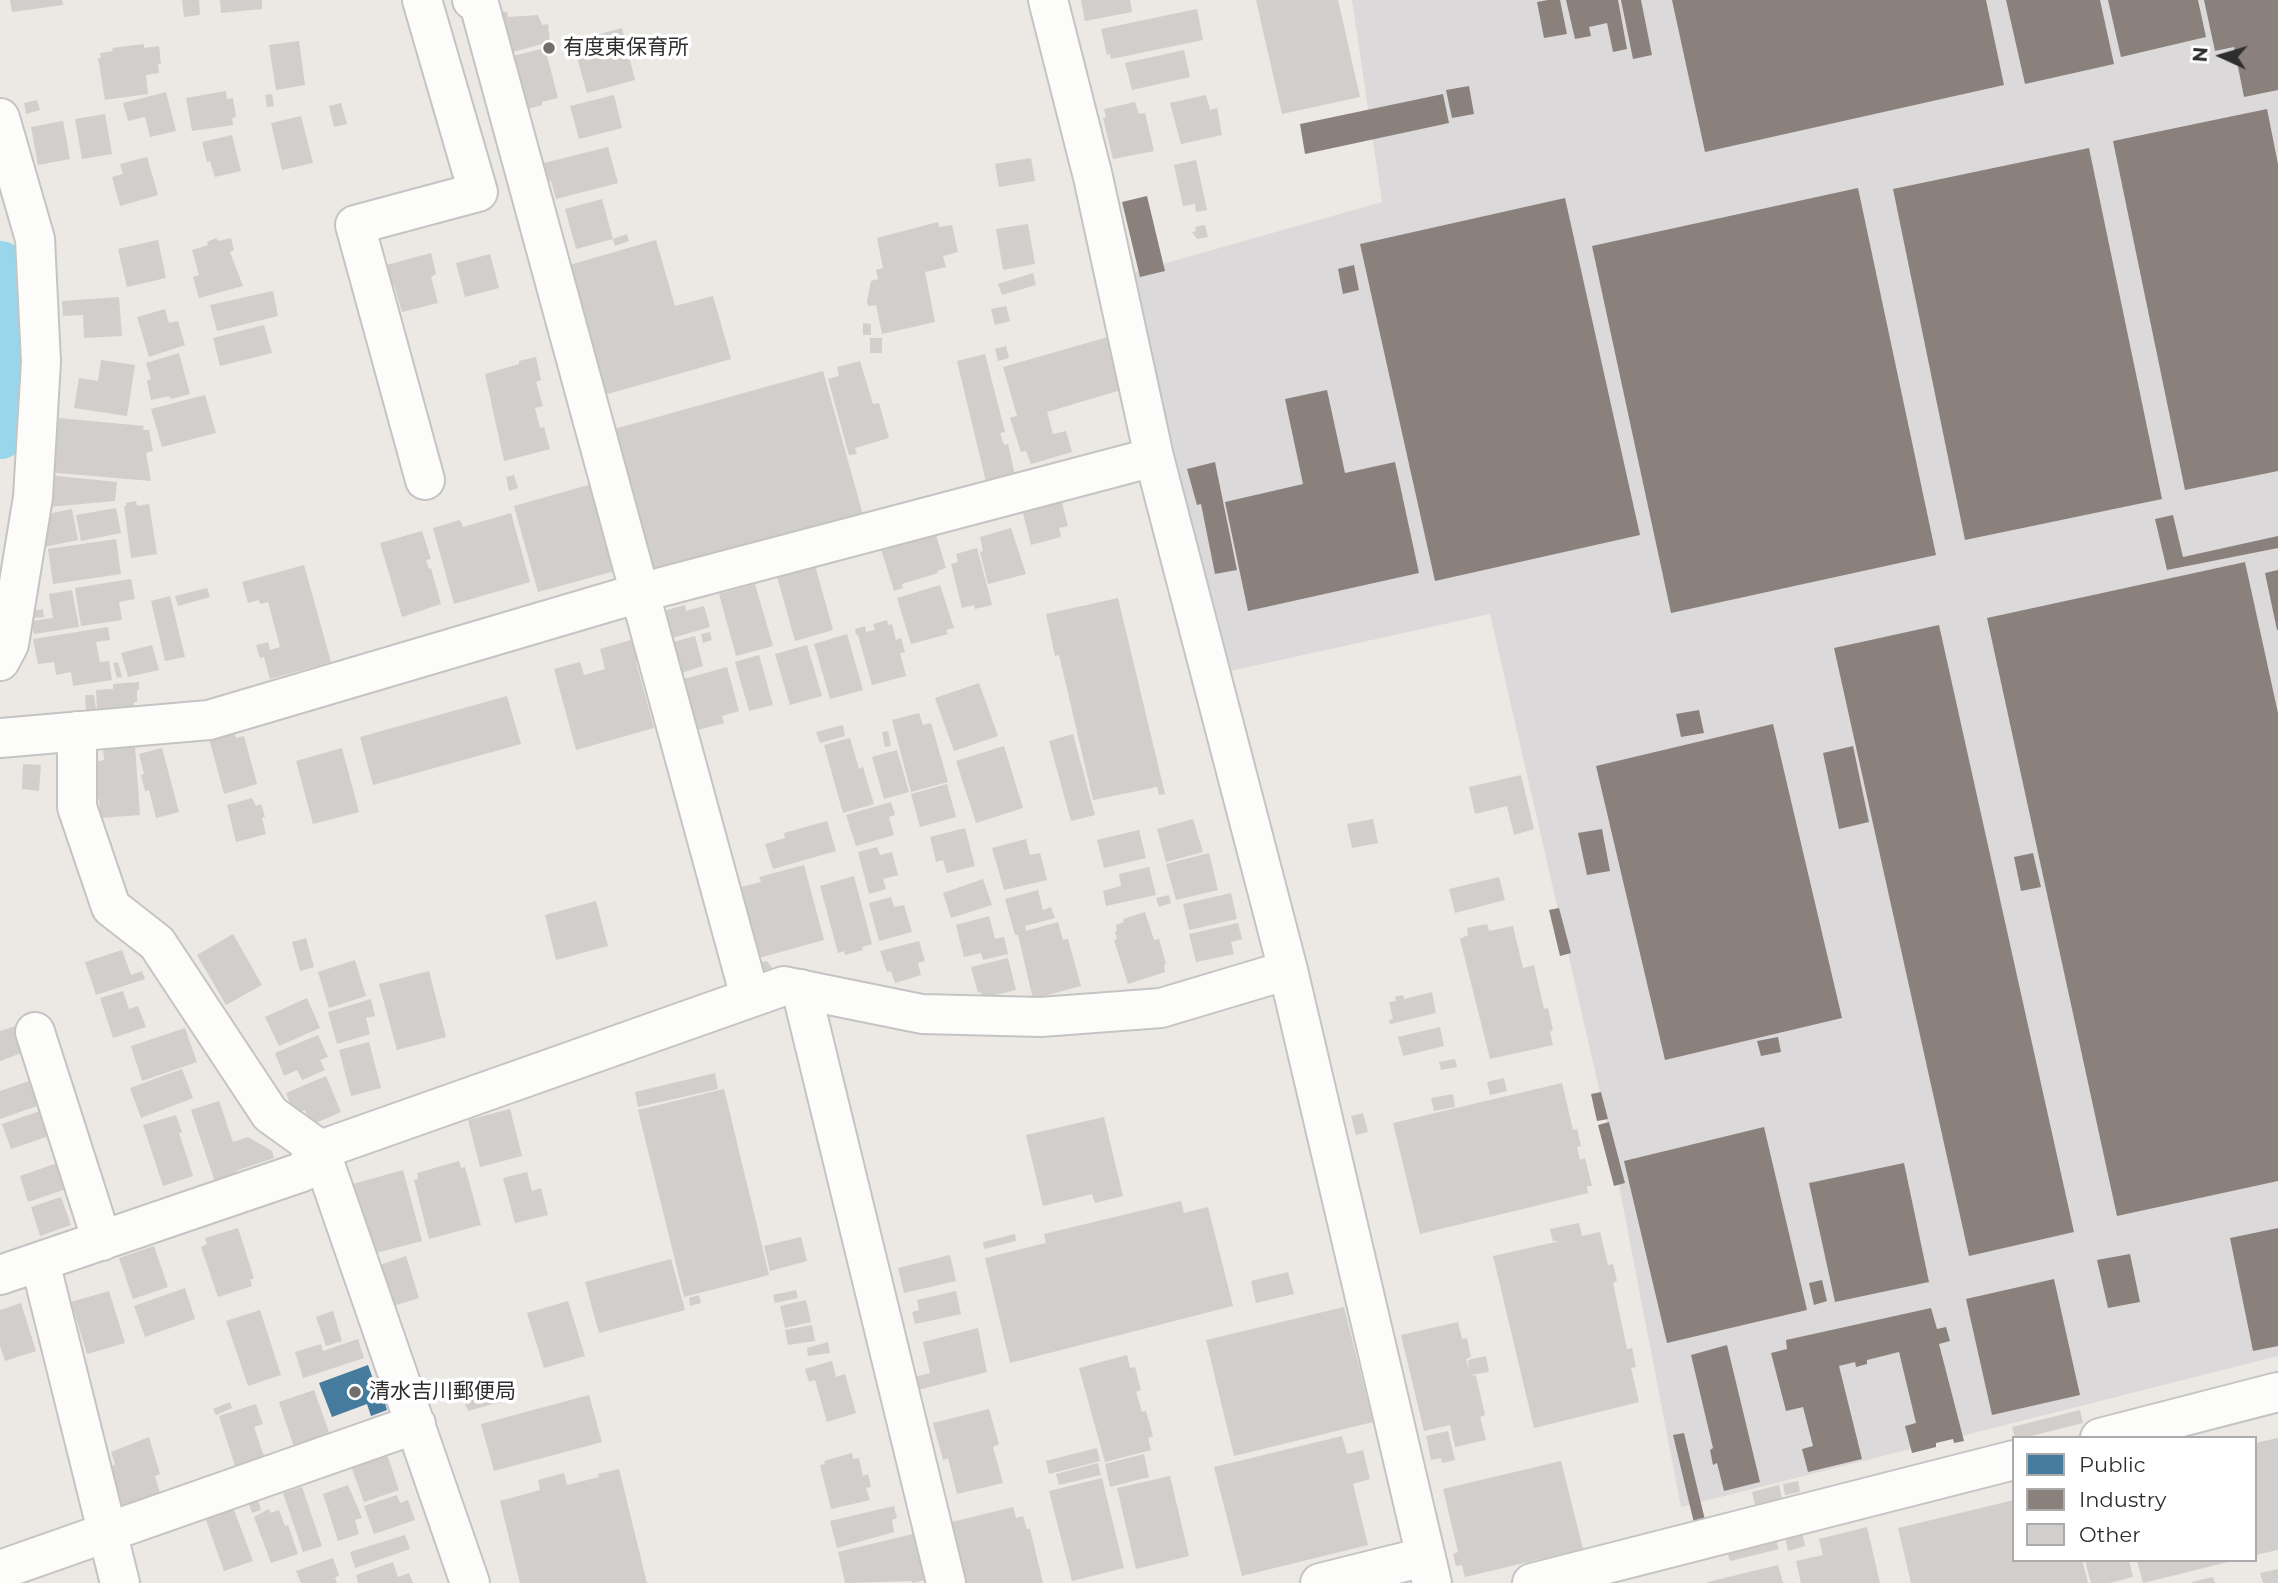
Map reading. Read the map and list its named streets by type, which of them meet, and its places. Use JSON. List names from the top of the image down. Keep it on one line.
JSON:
{"places":["有度東保育所","清水吉川郵便局"],"legend":["Public","Industry","Other"],"north":"left"}
